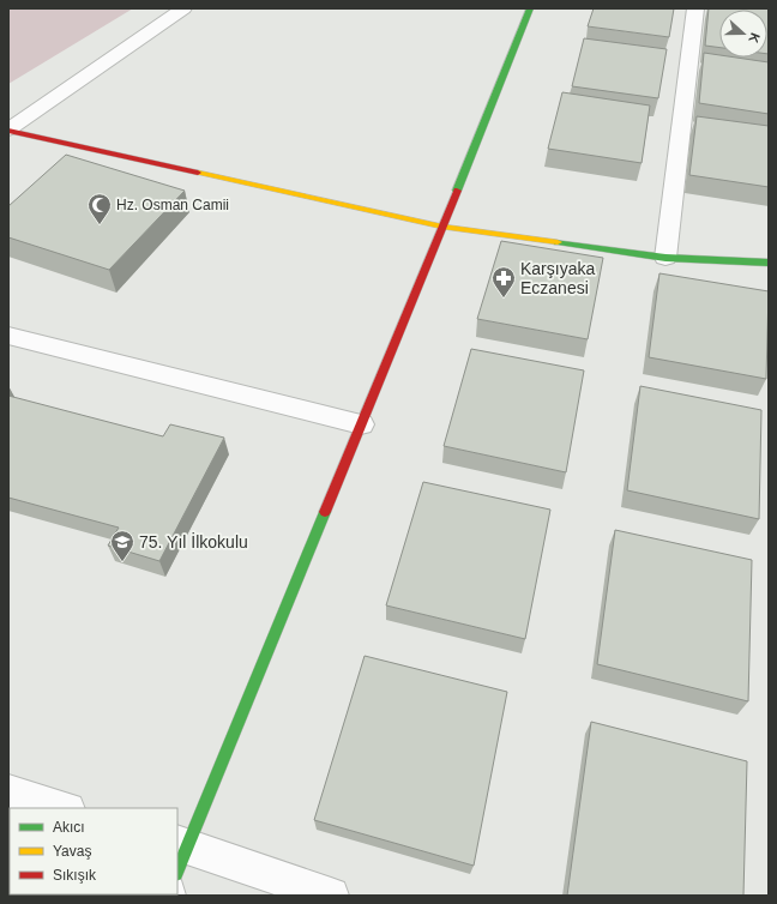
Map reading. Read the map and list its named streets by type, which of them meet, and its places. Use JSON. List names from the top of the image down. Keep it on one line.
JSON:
{"places":{"mosque":["Hz. Osman Camii"],"pharmacy":["Karşıyaka Eczanesi"],"school or university":["75. Yıl İlkokulu"]},"legend":["Akıcı","Yavaş","Sıkışık"],"north":"right"}
